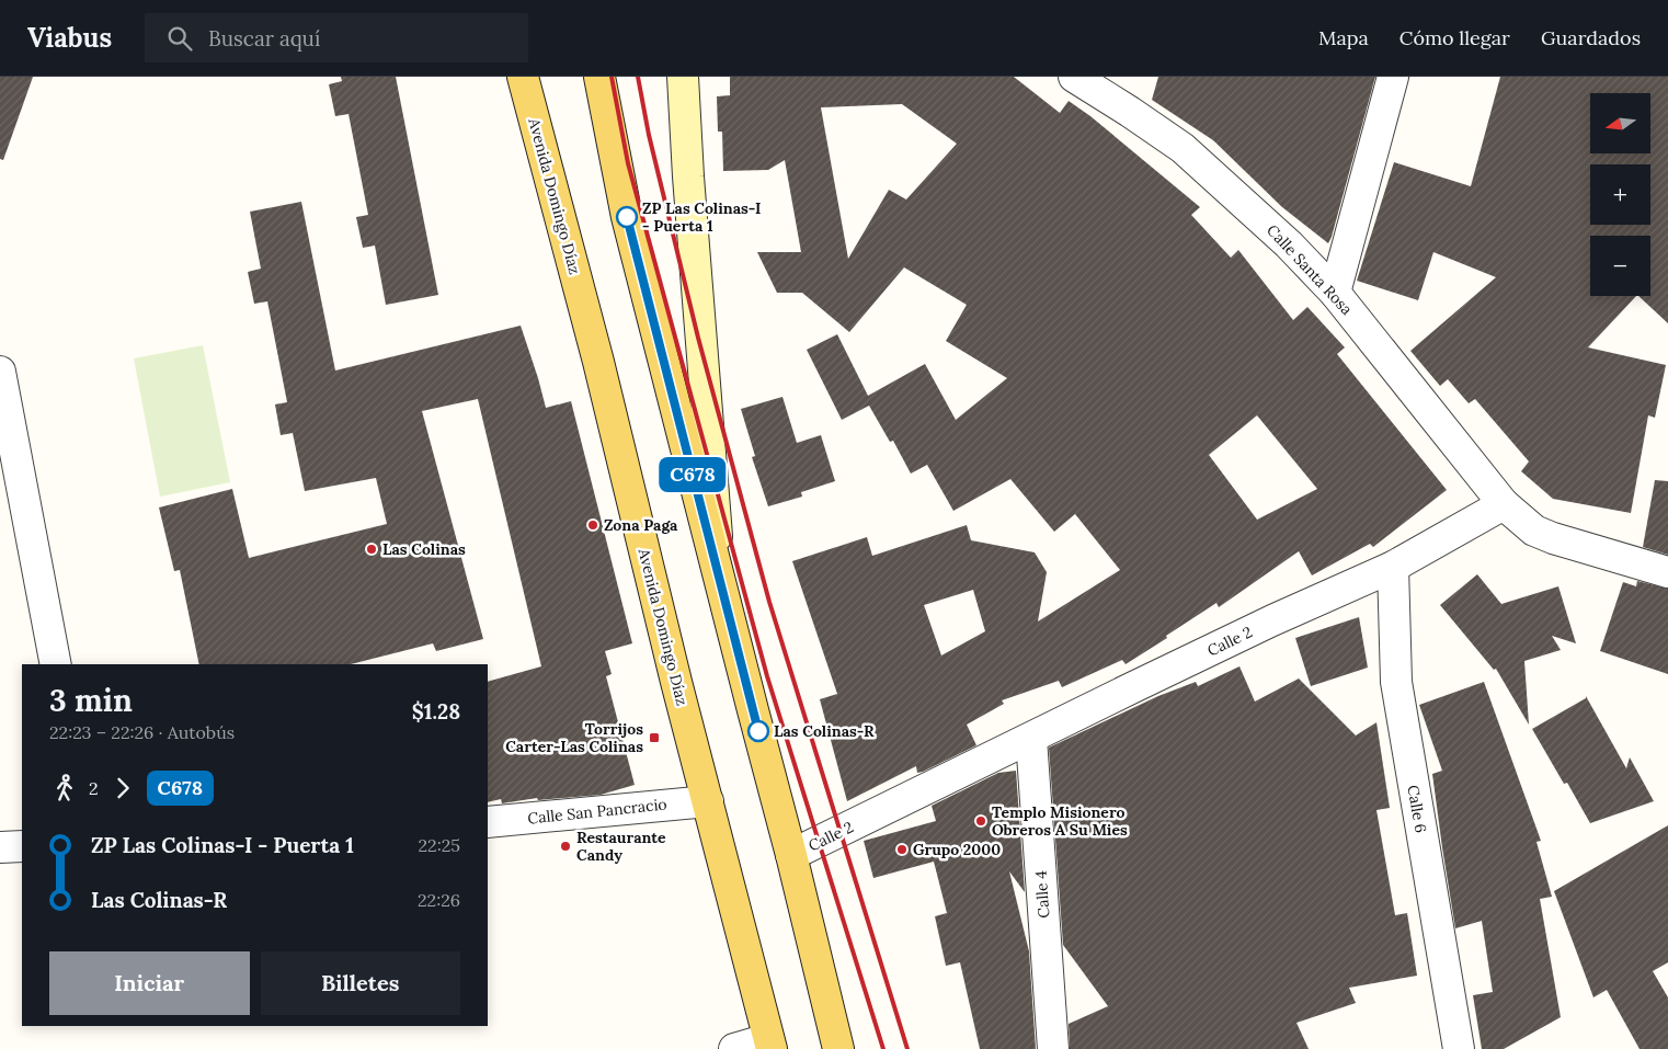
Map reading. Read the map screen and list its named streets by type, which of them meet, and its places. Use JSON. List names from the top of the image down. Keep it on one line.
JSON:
{"streets":{"main road":["Avenida Domingo Díaz"],"street":["Calle Santa Rosa","Calle 2","Calle 6","Calle San Pancracio","Calle 4"]},"crossings":[["Avenida Domingo Díaz","Calle San Pancracio"],["Calle Santa Rosa","Calle 2"],["Calle 2","Calle 6"],["Calle 2","Calle 4"]],"places":{"other":["ZP Las Colinas-I - Puerta 1","Zona Paga","Las Colinas","Las Colinas-R","Templo Misionero Obreros A Su Mies","Restaurante Candy","Grupo 2000"],"transit":["Torrijos Carter-Las Colinas"]},"lines":["bus line C678"],"north":"left","page":{"header":"Viabus","search":"Buscar aquí","nav":["Mapa","Cómo llegar","Guardados"],"on_map":"C678","map_buttons":["+","−"],"heading":["3 min","22:23 – 22:26 · Autobús","$1.28"],"legs":["2","C678"],"list":[{"name":"ZP Las Colinas-I - Puerta 1","value":"22:25"},{"name":"Las Colinas-R","value":"22:26"}],"buttons":["Iniciar","Billetes"]}}
